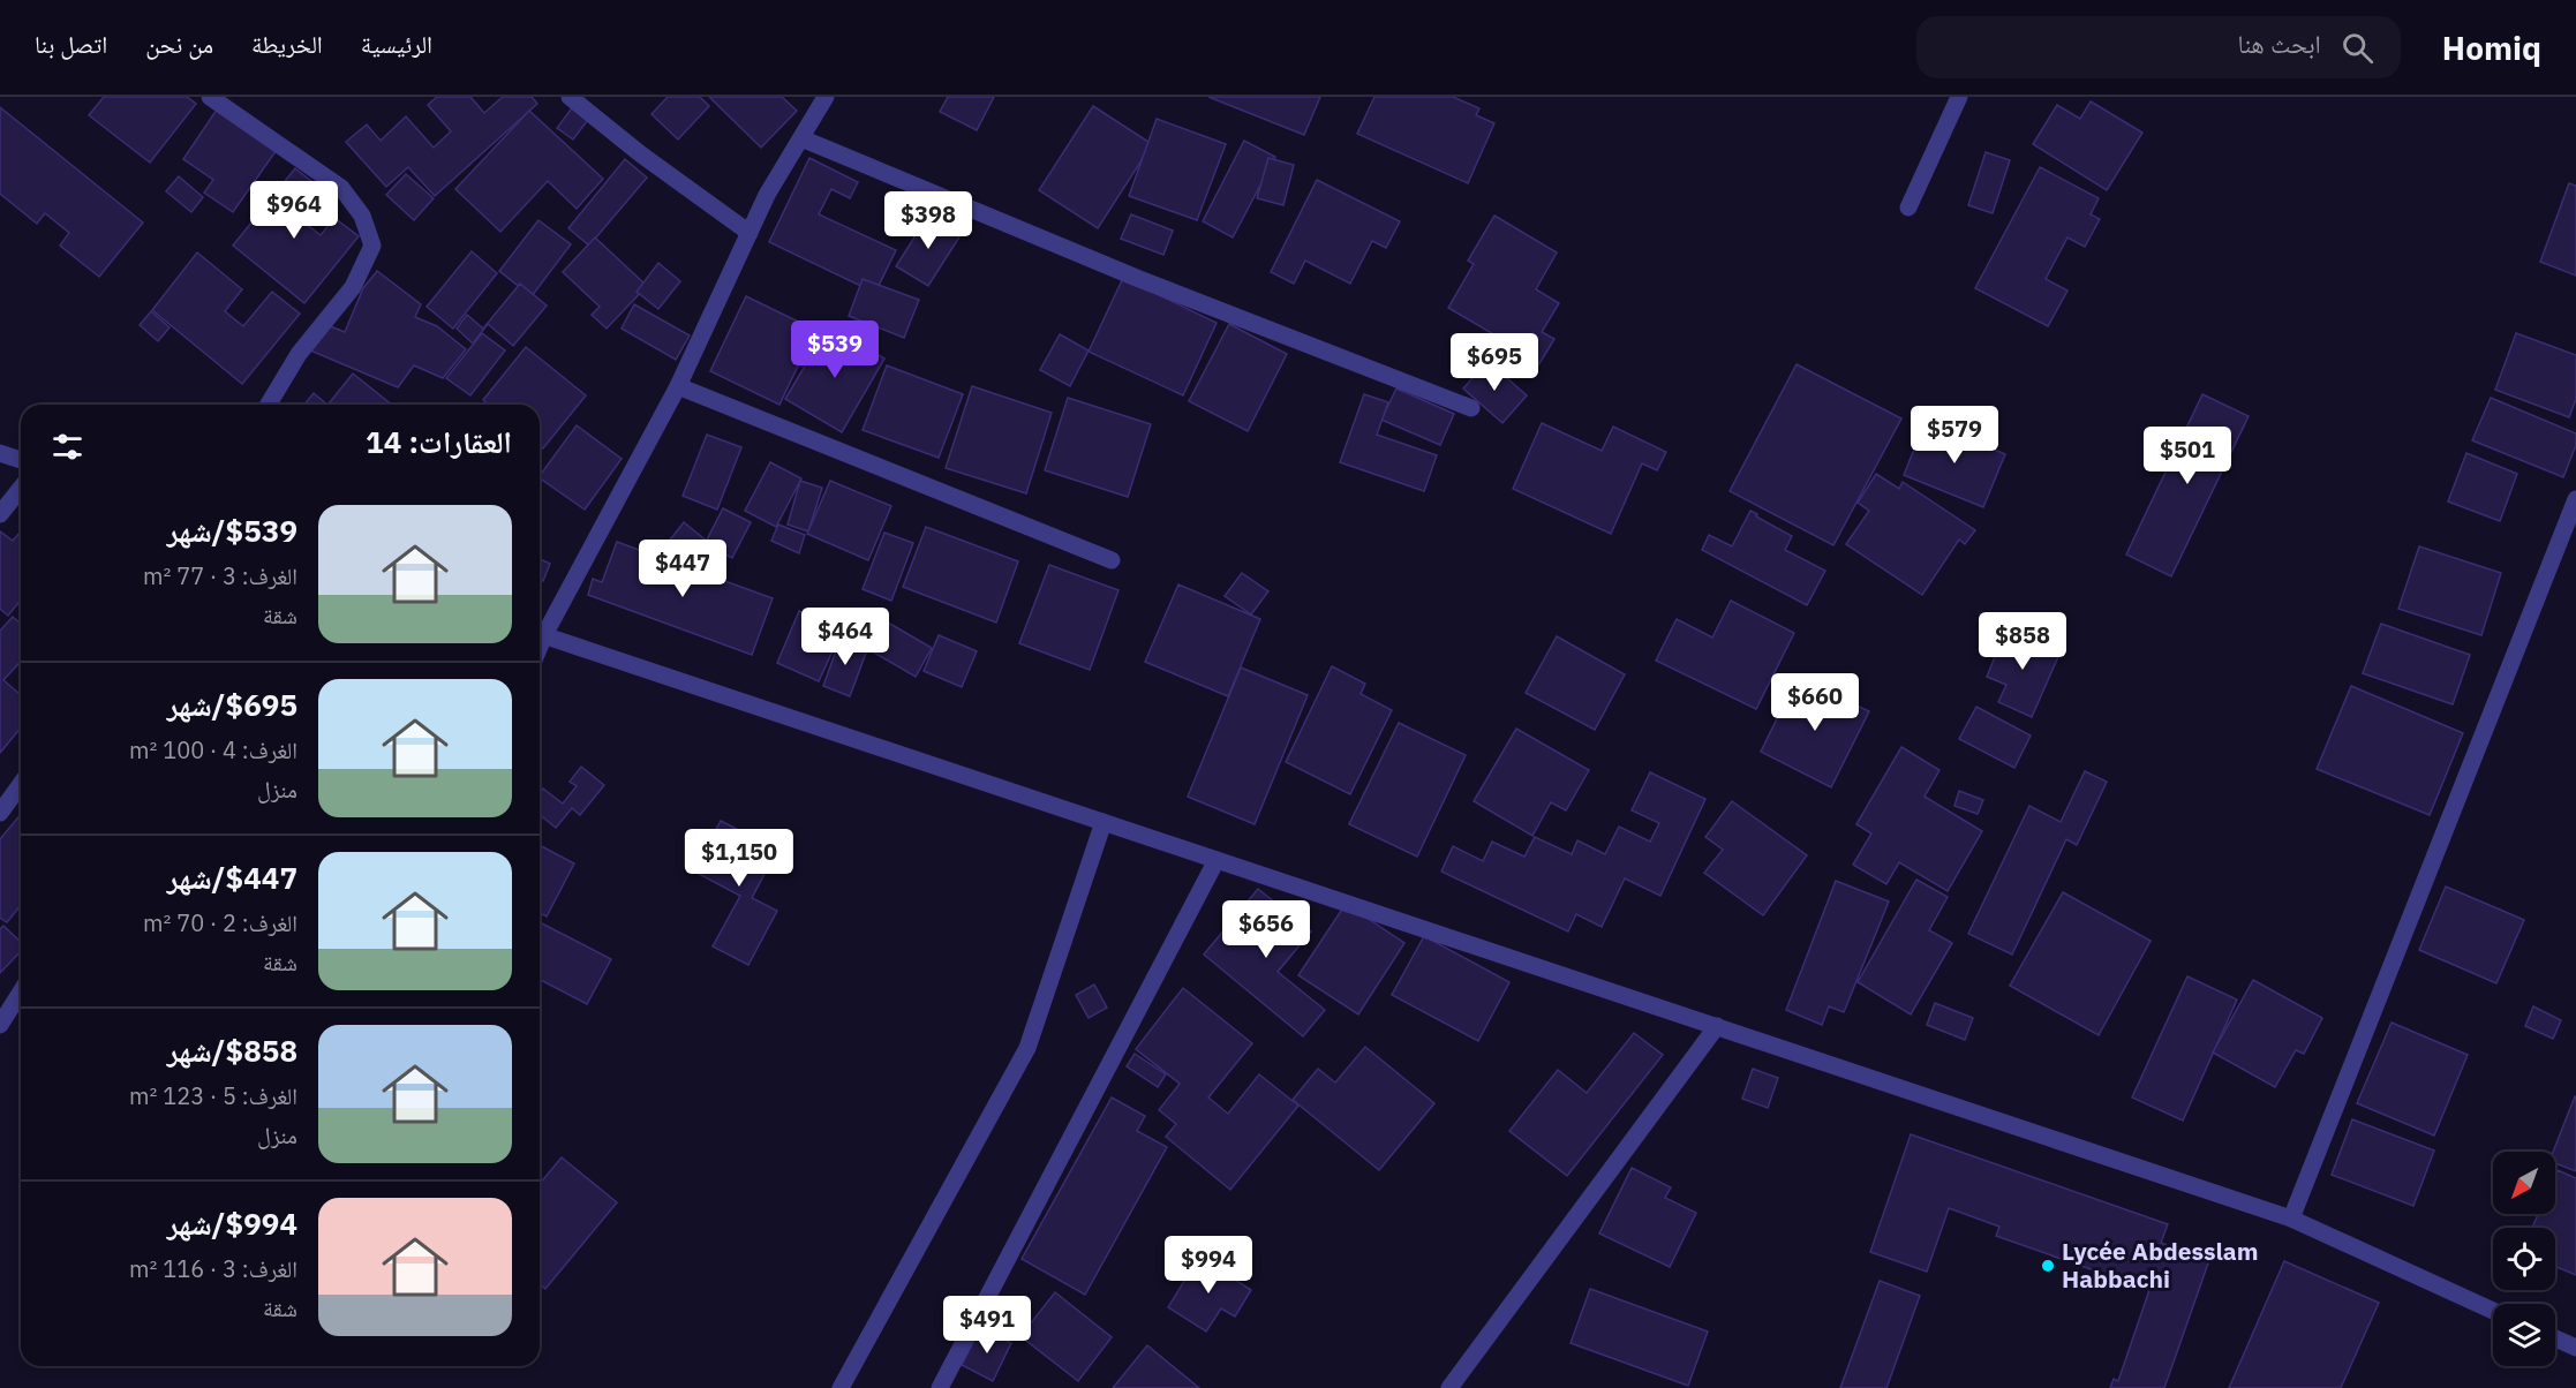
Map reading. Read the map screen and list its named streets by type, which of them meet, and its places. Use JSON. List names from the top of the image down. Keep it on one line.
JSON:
{"places":["Lycée Abdesslam Habbachi"],"north":"bottom left","page":{"header":"Homiq","search":"ابحث هنا","nav":["الرئيسية","الخريطة","من نحن","اتصل بنا"],"price":["$964","$398","$539","$695","$579","$501","$447","$464","$858","$660","$1,150","$656","$994","$491"],"heading":"العقارات: 14","list":[{"name":"$539/شهر","note":"الغرف: 3 · 77 m² · شقة"},{"name":"$695/شهر","note":"الغرف: 4 · 100 m² · منزل"},{"name":"$447/شهر","note":"الغرف: 2 · 70 m² · شقة"},{"name":"$858/شهر","note":"الغرف: 5 · 123 m² · منزل"},{"name":"$994/شهر","note":"الغرف: 3 · 116 m² · شقة"}]}}
